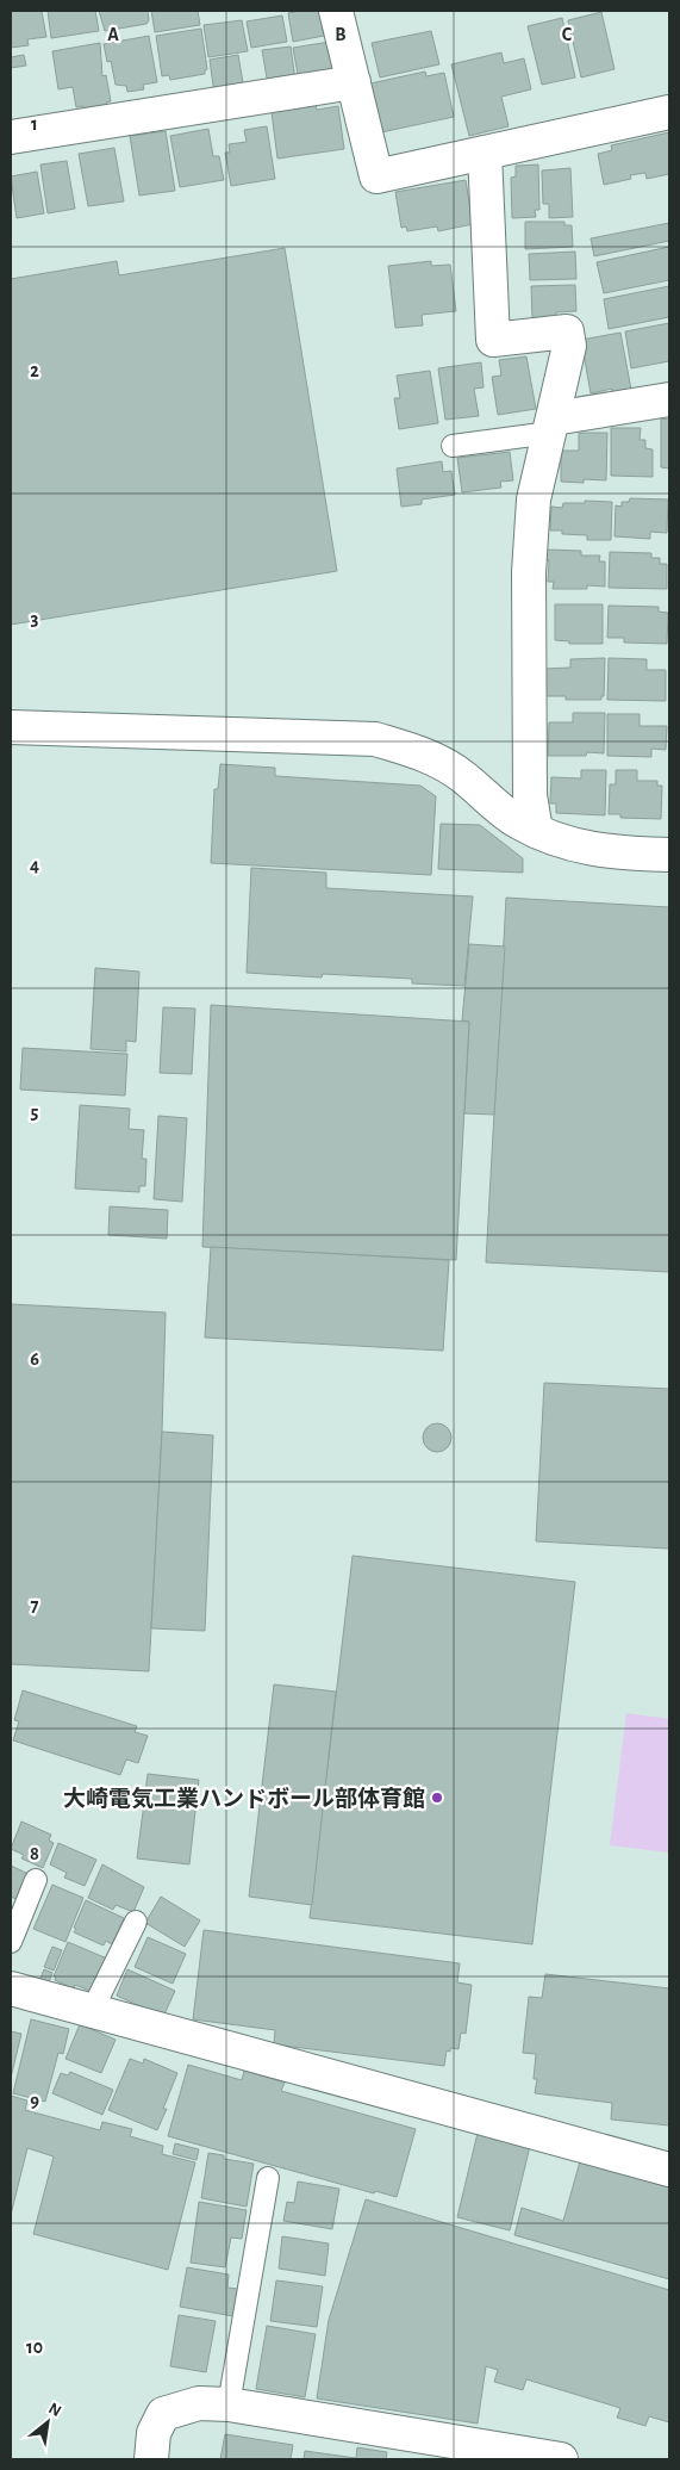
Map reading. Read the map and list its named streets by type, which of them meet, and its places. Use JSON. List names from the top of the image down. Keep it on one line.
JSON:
{"places":["大崎電気工業ハンドボール部体育館"],"north":"top right","grid":{"columns":["A","B","C"],"rows":["1","2","3","4","5","6","7","8","9","10"]}}
